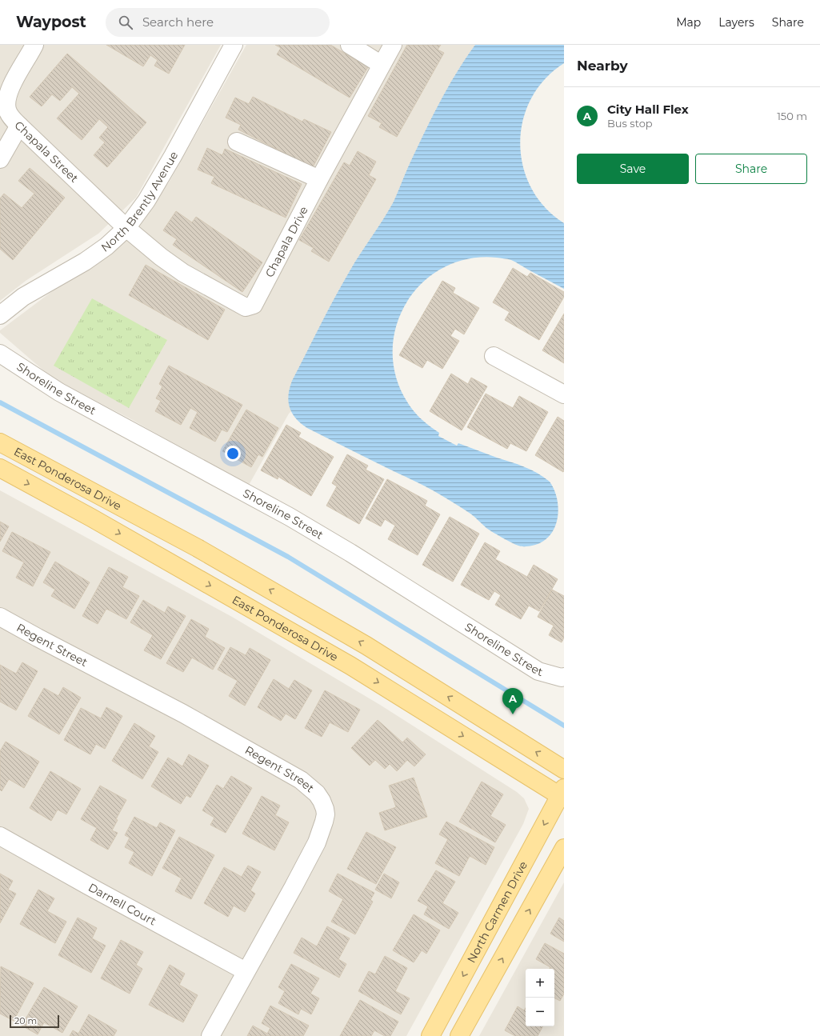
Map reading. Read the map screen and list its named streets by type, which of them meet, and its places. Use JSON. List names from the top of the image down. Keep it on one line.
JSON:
{"streets":{"main road":["East Ponderosa Drive","North Carmen Drive"],"street":["Chapala Street","North Brently Avenue","Chapala Drive","Shoreline Street","Regent Street","Darnell Court"]},"crossings":[["Chapala Street","North Brently Avenue"],["Chapala Street","Chapala Drive"],["North Brently Avenue","Chapala Drive"],["East Ponderosa Drive","North Carmen Drive"],["Regent Street","Darnell Court"]],"scale_bar":"20 m","page":{"header":"Waypost","search":"Search here","nav":["Map","Layers","Share"],"heading":"Nearby","list":[{"mark":"A","name":"City Hall Flex","note":"Bus stop","value":"150 m"}],"buttons":["Save","Share"],"pins":"A","map_buttons":["+","−"],"scale":"20 m"}}
